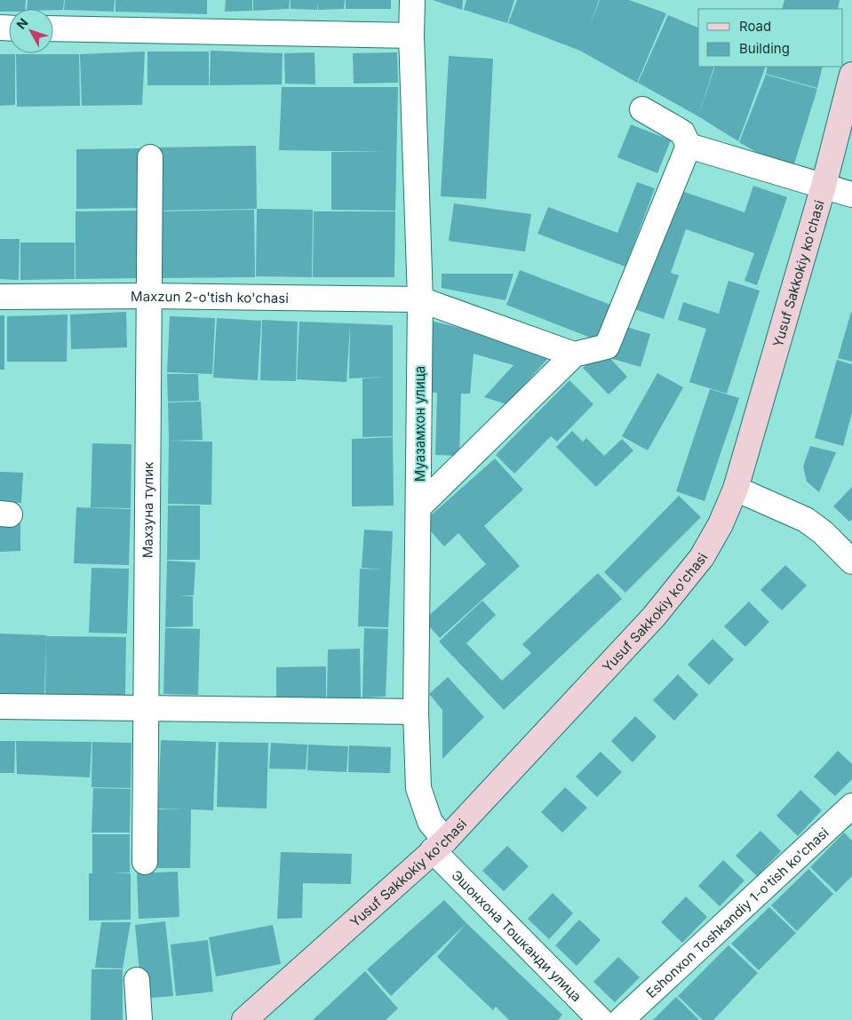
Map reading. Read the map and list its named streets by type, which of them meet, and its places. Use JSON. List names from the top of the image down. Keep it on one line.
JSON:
{"streets":{"main road":["Yusuf Sakkokiy ko'chasi"],"street":["Maxzun 2-o'tish ko'chasi","Муазамхон улица","Махзуна тупик","Eshonxon Toshkandiy 1-o'tish ko'chasi","Эшонхона Тошканди улица"]},"crossings":[["Yusuf Sakkokiy ko'chasi","Муазамхон улица"],["Yusuf Sakkokiy ko'chasi","Эшонхона Тошканди улица"],["Maxzun 2-o'tish ko'chasi","Муазамхон улица"],["Maxzun 2-o'tish ko'chasi","Махзуна тупик"],["Муазамхон улица","Эшонхона Тошканди улица"]],"legend":["Road","Building"],"north":"top left"}
